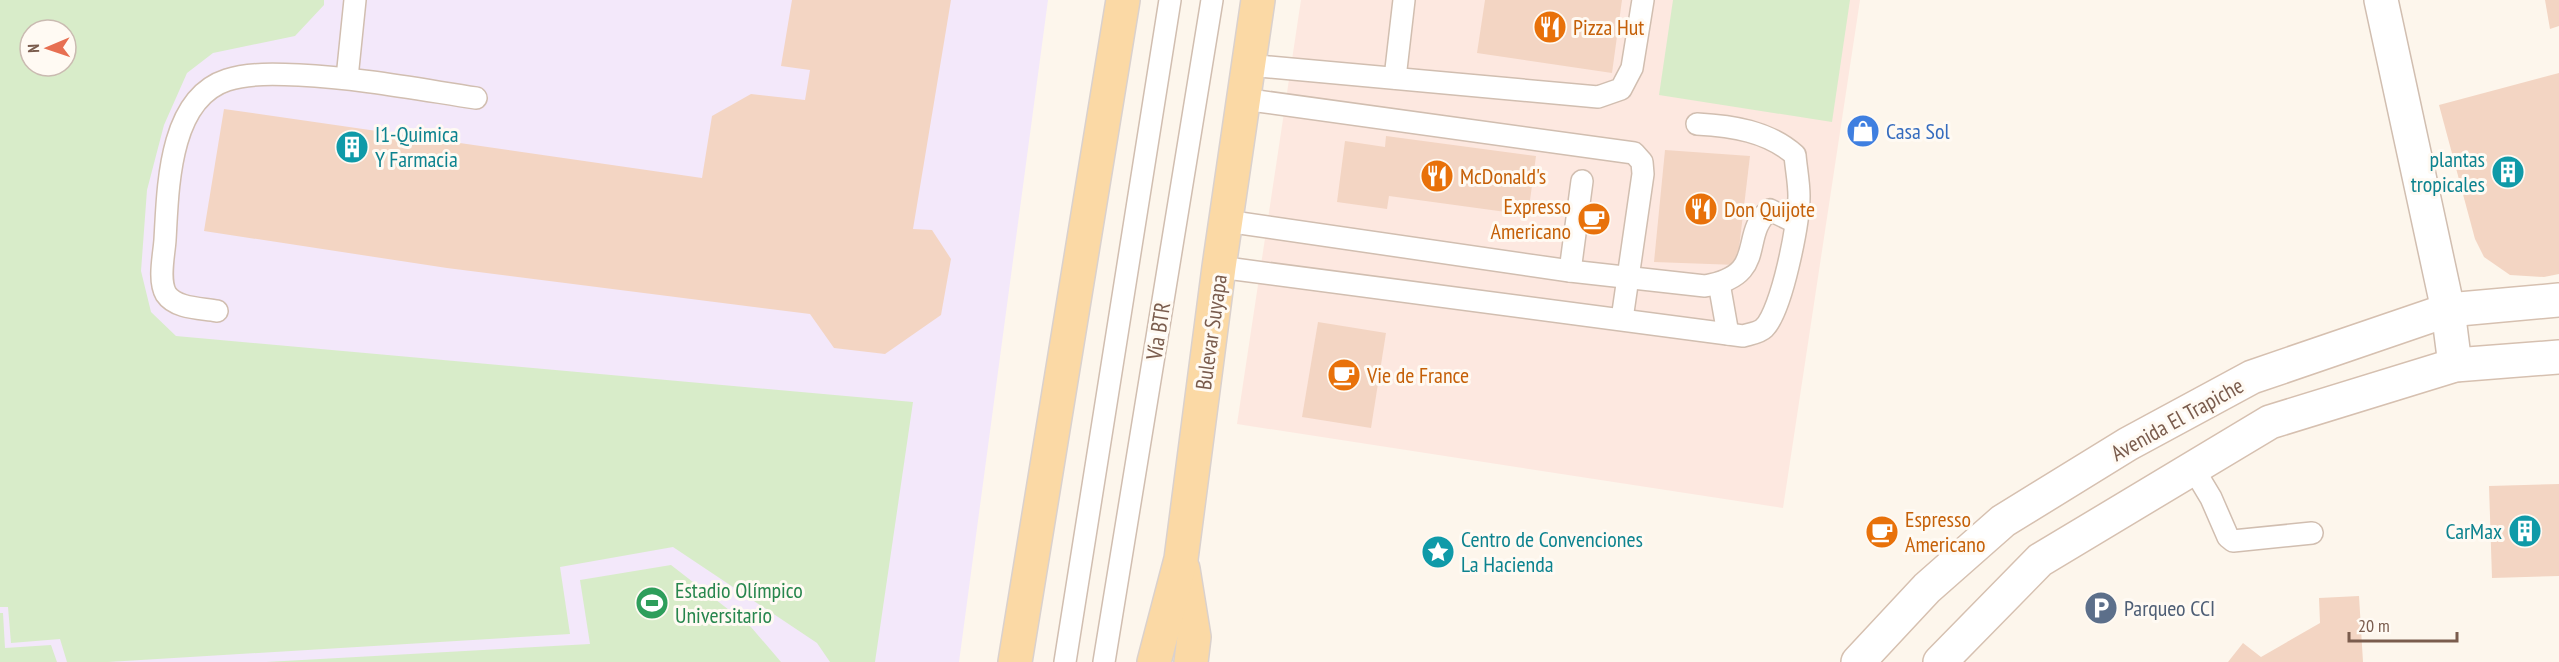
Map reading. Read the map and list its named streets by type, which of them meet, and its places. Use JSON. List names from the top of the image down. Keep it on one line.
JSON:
{"streets":{"main road":["Bulevar Suyapa","Avenida El Trapiche"],"lane":["Vía BTR"]},"places":{"restaurant":["Pizza Hut","McDonald's","Don Quijote"],"shop":["Casa Sol"],"building":["I1-Quimica Y Farmacia","plantas tropicales","CarMax"],"cafe":["Expresso Americano","Vie de France","Espresso Americano"],"place":["Centro de Convenciones La Hacienda"],"sports":["Estadio Olímpico Universitario"],"parking":["Parqueo CCI"]},"scale_bar":"20 m","north":"left"}
